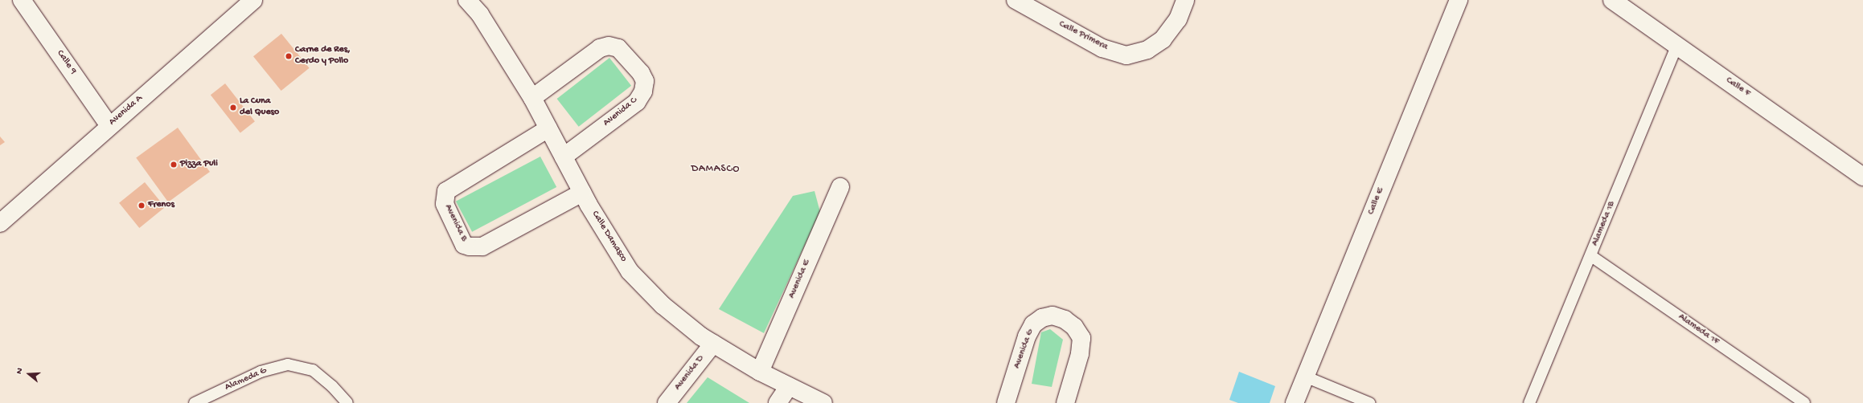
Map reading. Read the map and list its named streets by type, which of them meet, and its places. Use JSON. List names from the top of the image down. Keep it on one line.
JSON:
{"streets":{"street":["Calle Primera","Calle 9","Calle F","Avenida A","Avenida C","Calle E","Avenida B","Calle Damasco","Avenida E","Avenida G","Avenida D"],"lane":["Alameda 1B","Alameda 1F","Alameda G"]},"crossings":[["Calle 9","Avenida A"],["Calle F","Alameda 1B"],["Avenida C","Calle Damasco"],["Avenida B","Calle Damasco"],["Alameda 1B","Alameda 1F"],["Calle Damasco","Avenida E"],["Calle Damasco","Avenida D"]],"districts":["DAMASCO"],"places":["Carne de Res, Cerdo y Pollo","La Cuna del Queso","Pizza Puli","Frenos"],"north":"left"}
